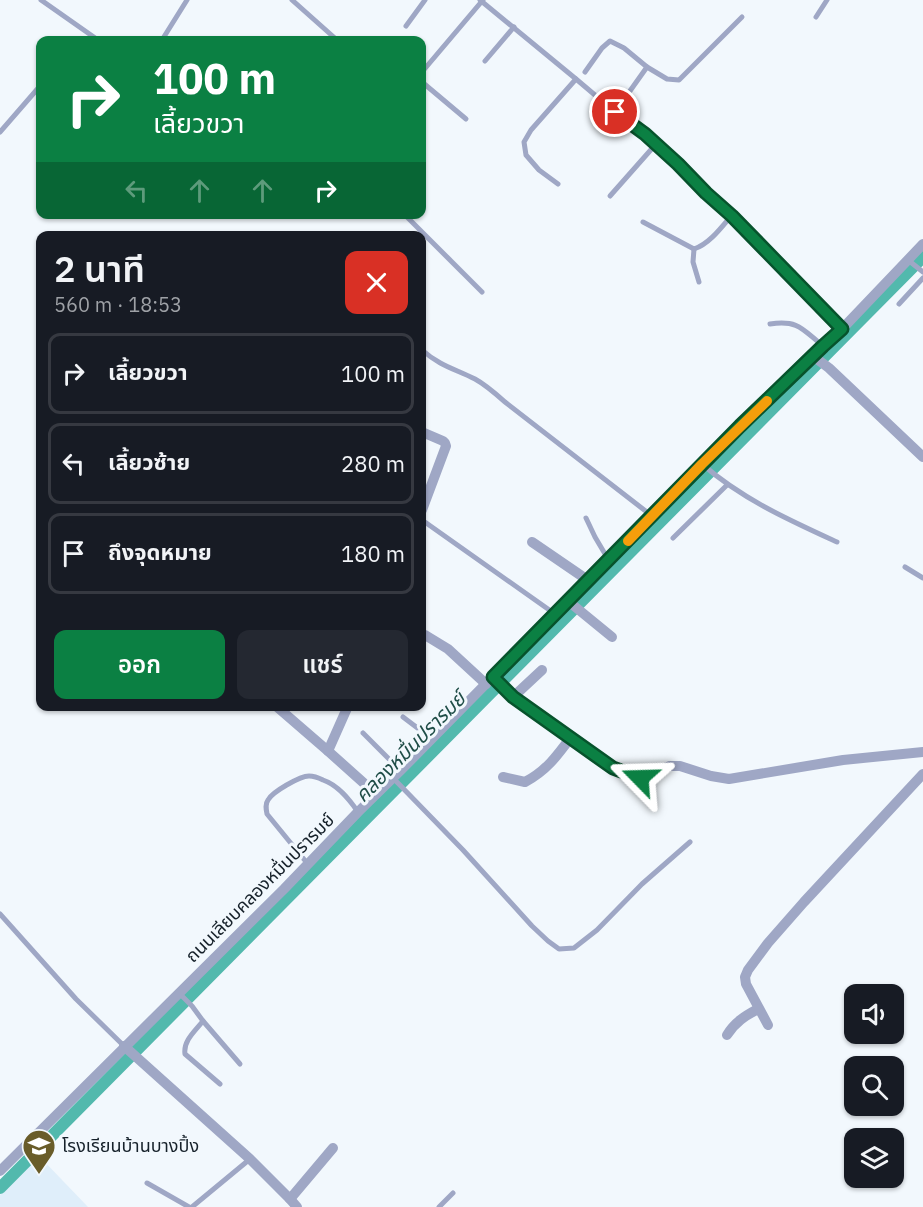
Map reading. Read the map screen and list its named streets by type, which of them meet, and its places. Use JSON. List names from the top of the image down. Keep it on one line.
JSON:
{"streets":{"street":["ถนนเลียบคลองหมื่นปรารมย์"]},"water":["คลองหมื่นปรารมย์"],"places":{"school or university":["โรงเรียนบ้านบางปิ้ง"]},"page":{"turn":["100 m","เลี้ยวขวา"],"heading":["2 นาที","560 m · 18:53"],"list":[{"name":"เลี้ยวขวา","value":"100 m"},{"name":"เลี้ยวซ้าย","value":"280 m"},{"name":"ถึงจุดหมาย","value":"180 m"}],"buttons":["ออก","แชร์"]}}
